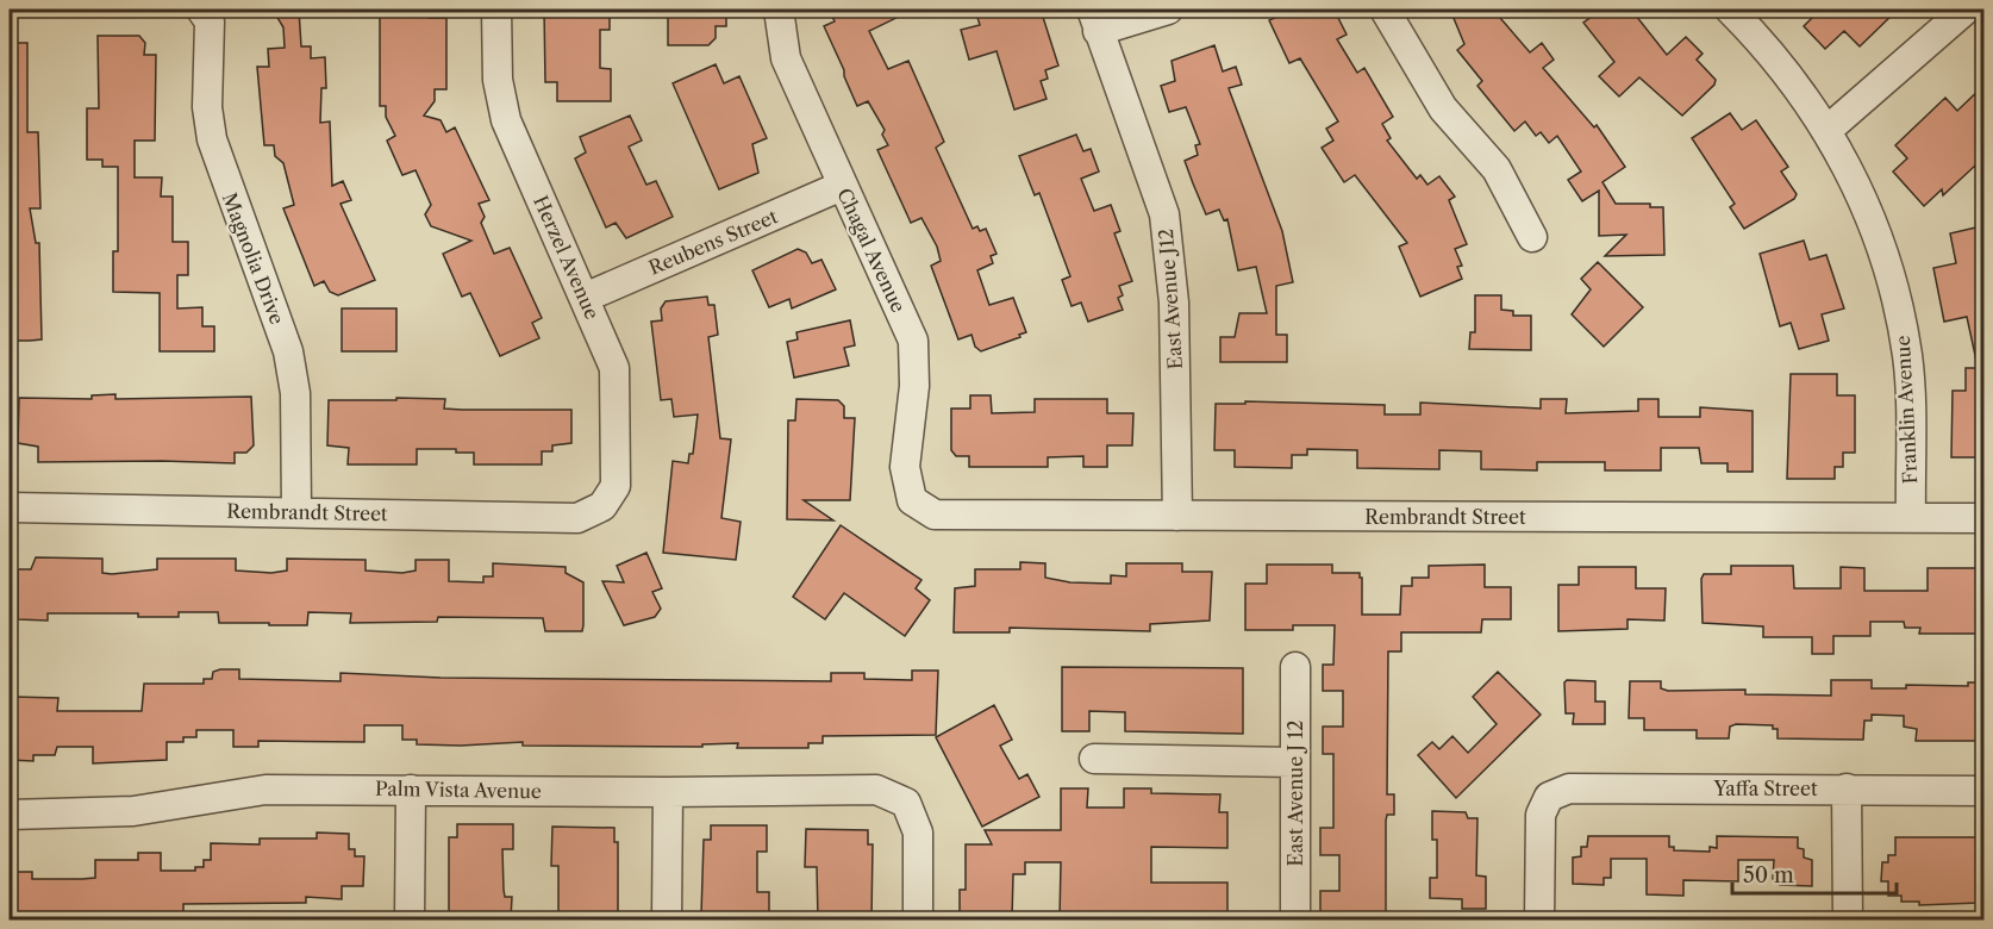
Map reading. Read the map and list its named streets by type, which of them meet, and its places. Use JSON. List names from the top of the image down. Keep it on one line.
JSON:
{"streets":{"street":["Reubens Street","Chagal Avenue","Herzel Avenue","Magnolia Drive","East Avenue J12","Franklin Avenue","Rembrandt Street","Yaffa Street","Palm Vista Avenue","East Avenue J 12"]},"crossings":[["Reubens Street","Chagal Avenue"],["Reubens Street","Herzel Avenue"],["Chagal Avenue","Rembrandt Street"],["Herzel Avenue","Rembrandt Street"],["Magnolia Drive","Rembrandt Street"],["East Avenue J12","Rembrandt Street"],["Franklin Avenue","Rembrandt Street"]],"scale_bar":"50 m"}
